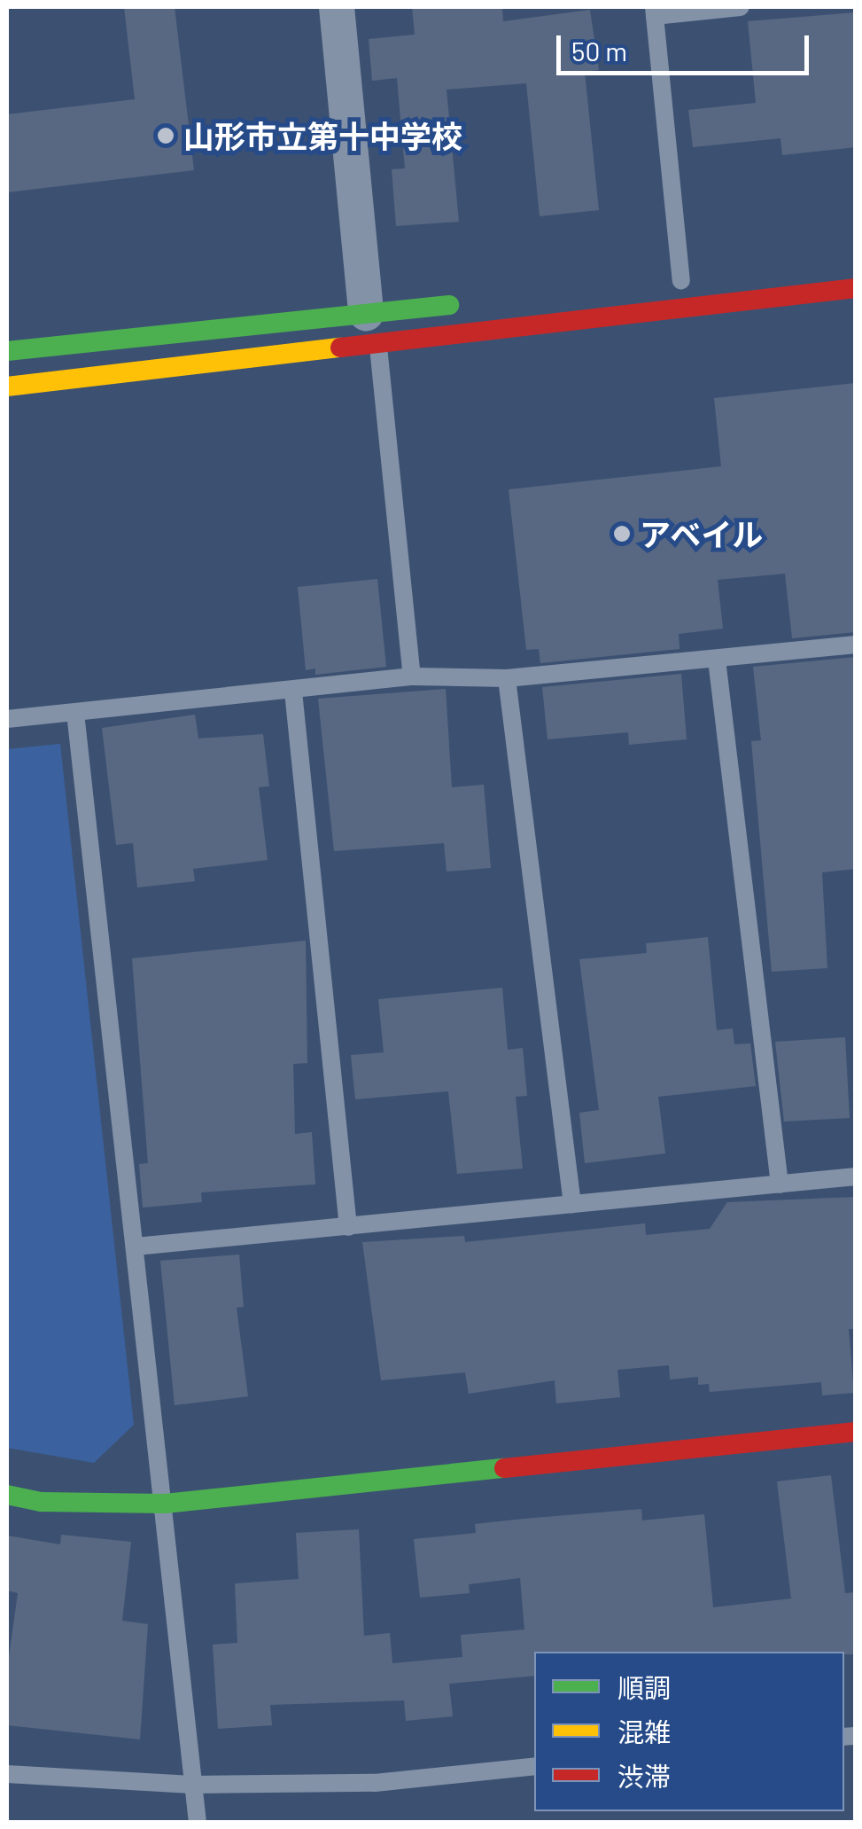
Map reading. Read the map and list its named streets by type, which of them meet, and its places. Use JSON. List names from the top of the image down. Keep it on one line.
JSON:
{"places":["山形市立第十中学校","アベイル"],"legend":["順調","混雑","渋滞"],"scale_bar":"50 m"}
